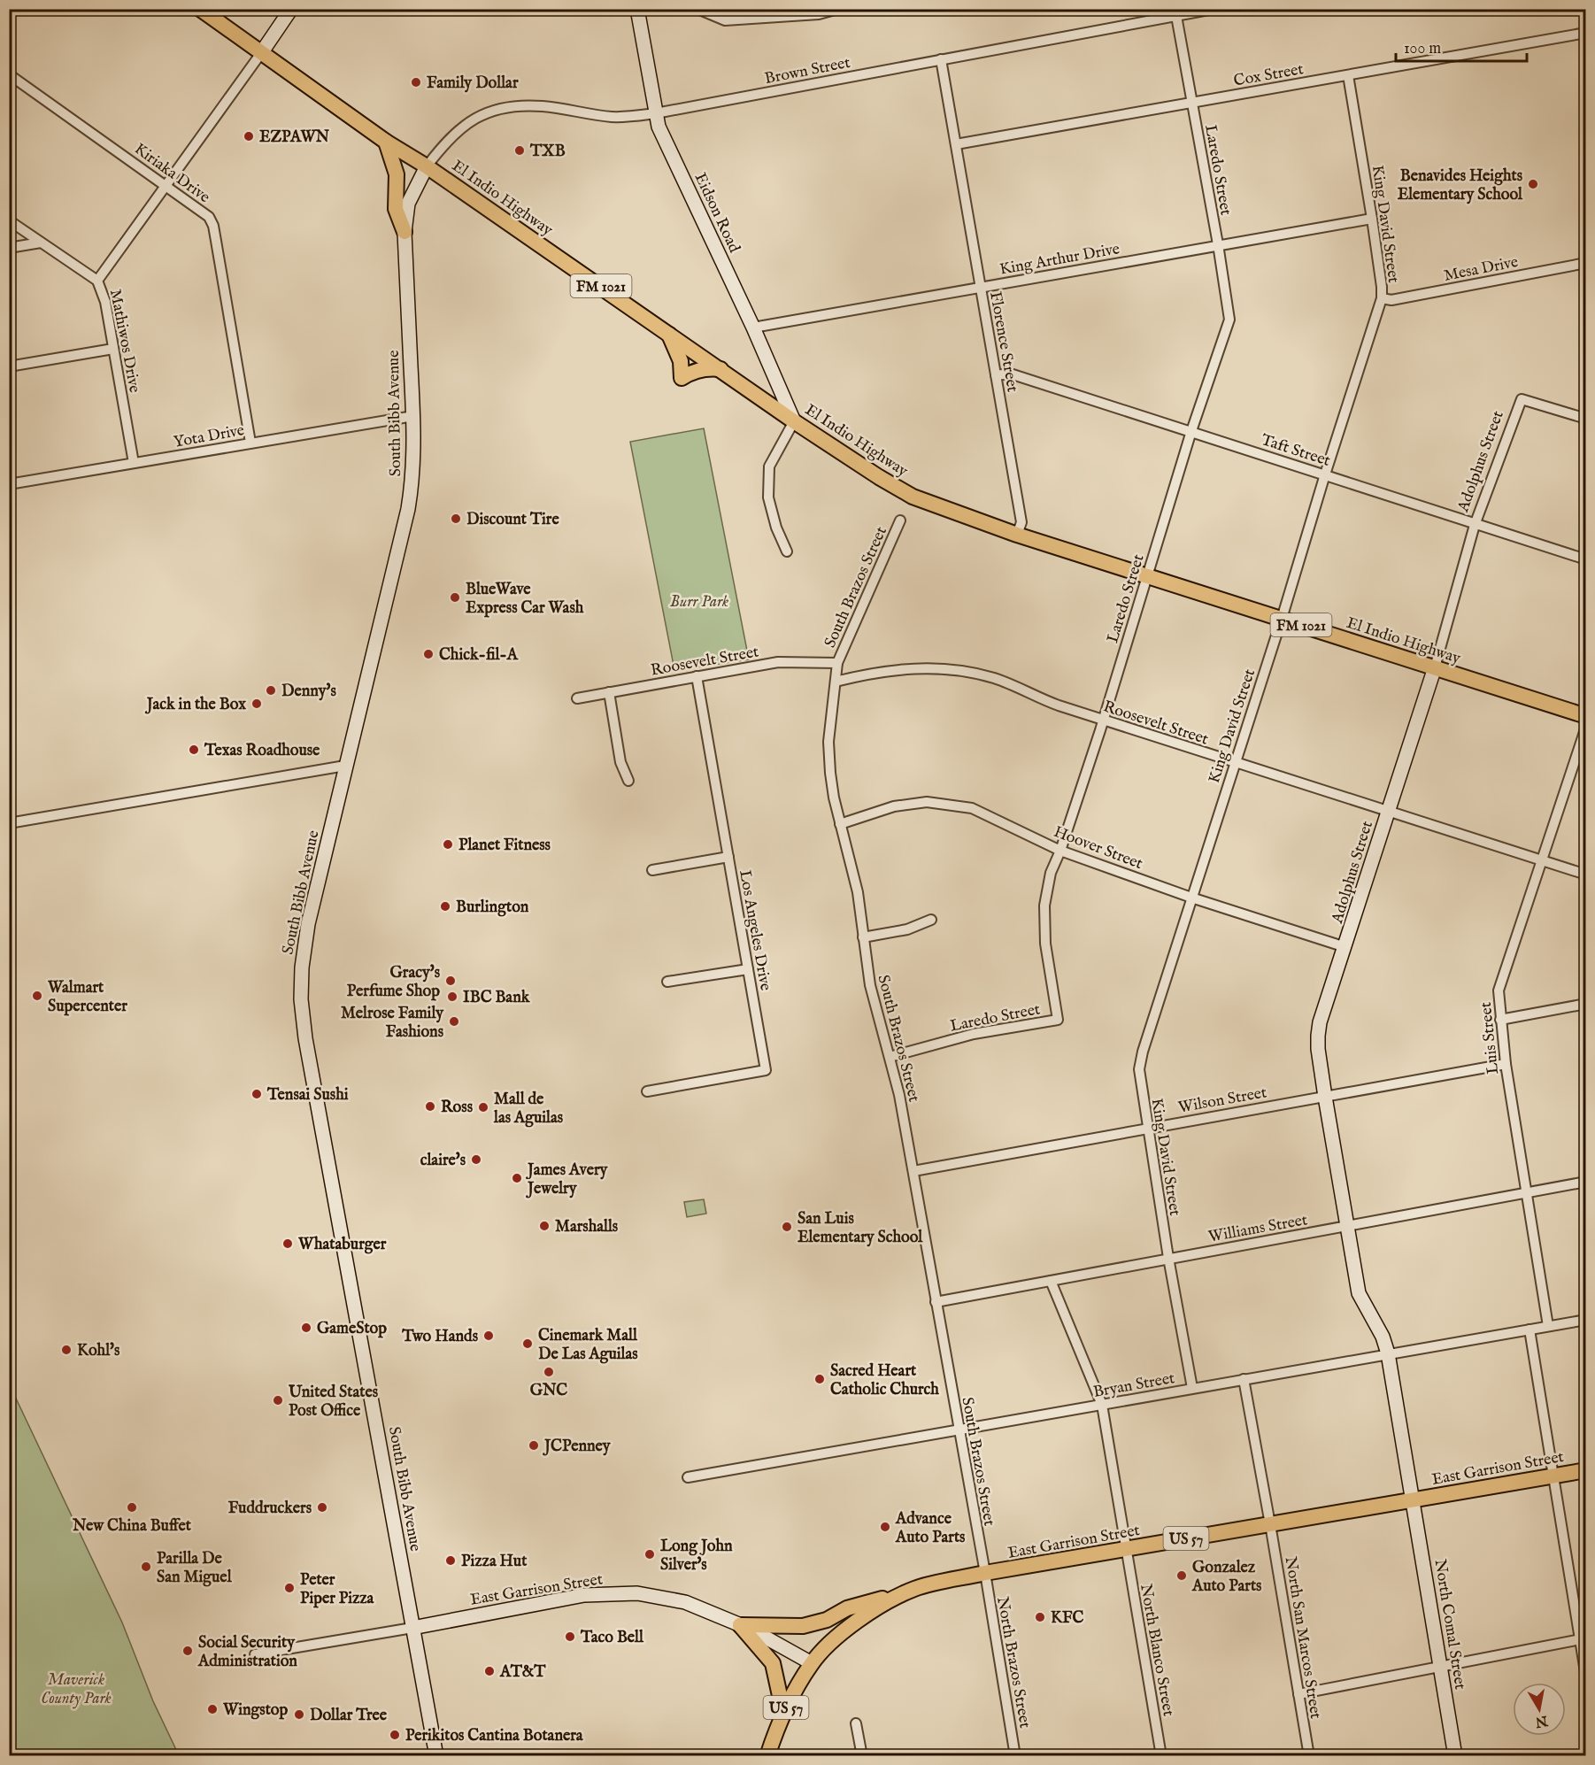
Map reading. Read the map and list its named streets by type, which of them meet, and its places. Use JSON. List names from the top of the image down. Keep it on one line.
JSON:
{"streets":{"main road":["El Indio Highway","FM 1021","East Garrison Street","US 57"],"street":["Brown Street","Cox Street","Laredo Street","Kiriaka Drive","Eidson Road","King David Street","King Arthur Drive","Mesa Drive","Mathiwos Drive","Florence Street","South Bibb Avenue","Yota Drive","Taft Street","Adolphus Street","South Brazos Street","Roosevelt Street","Hoover Street","Los Angeles Drive","Luis Street","Wilson Street","Williams Street","Bryan Street","North Comal Street","North San Marcos Street","North Blanco Street","North Brazos Street"]},"crossings":[["Brown Street","Laredo Street"],["Brown Street","El Indio Highway"],["Brown Street","Eidson Road"],["Brown Street","Florence Street"],["Brown Street","South Bibb Avenue"],["Cox Street","Laredo Street"],["Cox Street","King David Street"],["Cox Street","Florence Street"],["Laredo Street","El Indio Highway"],["Laredo Street","King Arthur Drive"],["Laredo Street","Taft Street"],["Laredo Street","South Brazos Street"],["Laredo Street","Roosevelt Street"],["Laredo Street","Hoover Street"],["Kiriaka Drive","Mathiwos Drive"],["Kiriaka Drive","Yota Drive"],["El Indio Highway","Eidson Road"],["El Indio Highway","King David Street"],["El Indio Highway","Mathiwos Drive"],["El Indio Highway","Florence Street"],["El Indio Highway","South Bibb Avenue"],["El Indio Highway","Adolphus Street"],["Eidson Road","King Arthur Drive"],["King David Street","King Arthur Drive"],["King David Street","Mesa Drive"],["King David Street","Taft Street"],["King David Street","Roosevelt Street"],["King David Street","Hoover Street"],["King David Street","Wilson Street"],["King David Street","Williams Street"],["King David Street","Bryan Street"],["King Arthur Drive","Florence Street"],["Mathiwos Drive","Yota Drive"],["Florence Street","Taft Street"],["South Bibb Avenue","Yota Drive"],["South Bibb Avenue","East Garrison Street"],["Taft Street","Adolphus Street"],["Adolphus Street","Roosevelt Street"],["Adolphus Street","Hoover Street"],["Adolphus Street","Wilson Street"],["Adolphus Street","Williams Street"],["Adolphus Street","Bryan Street"],["Adolphus Street","North Comal Street"],["South Brazos Street","Roosevelt Street"],["South Brazos Street","Hoover Street"],["South Brazos Street","Wilson Street"],["South Brazos Street","Williams Street"],["South Brazos Street","Bryan Street"],["South Brazos Street","East Garrison Street"],["South Brazos Street","North Brazos Street"],["Roosevelt Street","Los Angeles Drive"],["Roosevelt Street","Luis Street"],["Luis Street","Wilson Street"],["Luis Street","Williams Street"],["Luis Street","Bryan Street"],["Williams Street","North Blanco Street"],["Bryan Street","North Comal Street"],["Bryan Street","North San Marcos Street"],["Bryan Street","North Blanco Street"],["East Garrison Street","North Comal Street"],["East Garrison Street","North San Marcos Street"],["East Garrison Street","North Blanco Street"],["East Garrison Street","North Brazos Street"]],"parks":["Burr Park","Maverick County Park"],"places":["Family Dollar","EZPAWN","TXB","Benavides Heights Elementary School","Discount Tire","BlueWave Express Car Wash","Chick-fil-A","Denny's","Jack in the Box","Texas Roadhouse","Planet Fitness","Burlington","Gracy's Perfume Shop","Walmart Supercenter","IBC Bank","Melrose Family Fashions","Tensai Sushi","Ross","Mall de las Aguilas","claire's","James Avery Jewelry","Marshalls","San Luis Elementary School","Whataburger","GameStop","Two Hands","Cinemark Mall De Las Aguilas","Kohl's","GNC","Sacred Heart Catholic Church","United States Post Office","JCPenney","New China Buffet","Fuddruckers","Advance Auto Parts","Long John Silver's","Pizza Hut","Parilla De San Miguel","Gonzalez Auto Parts","Peter Piper Pizza","KFC","Taco Bell","Social Security Administration","AT&T","Wingstop","Dollar Tree","Perikitos Cantina Botanera"],"scale_bar":"100 m","north":"bottom"}
